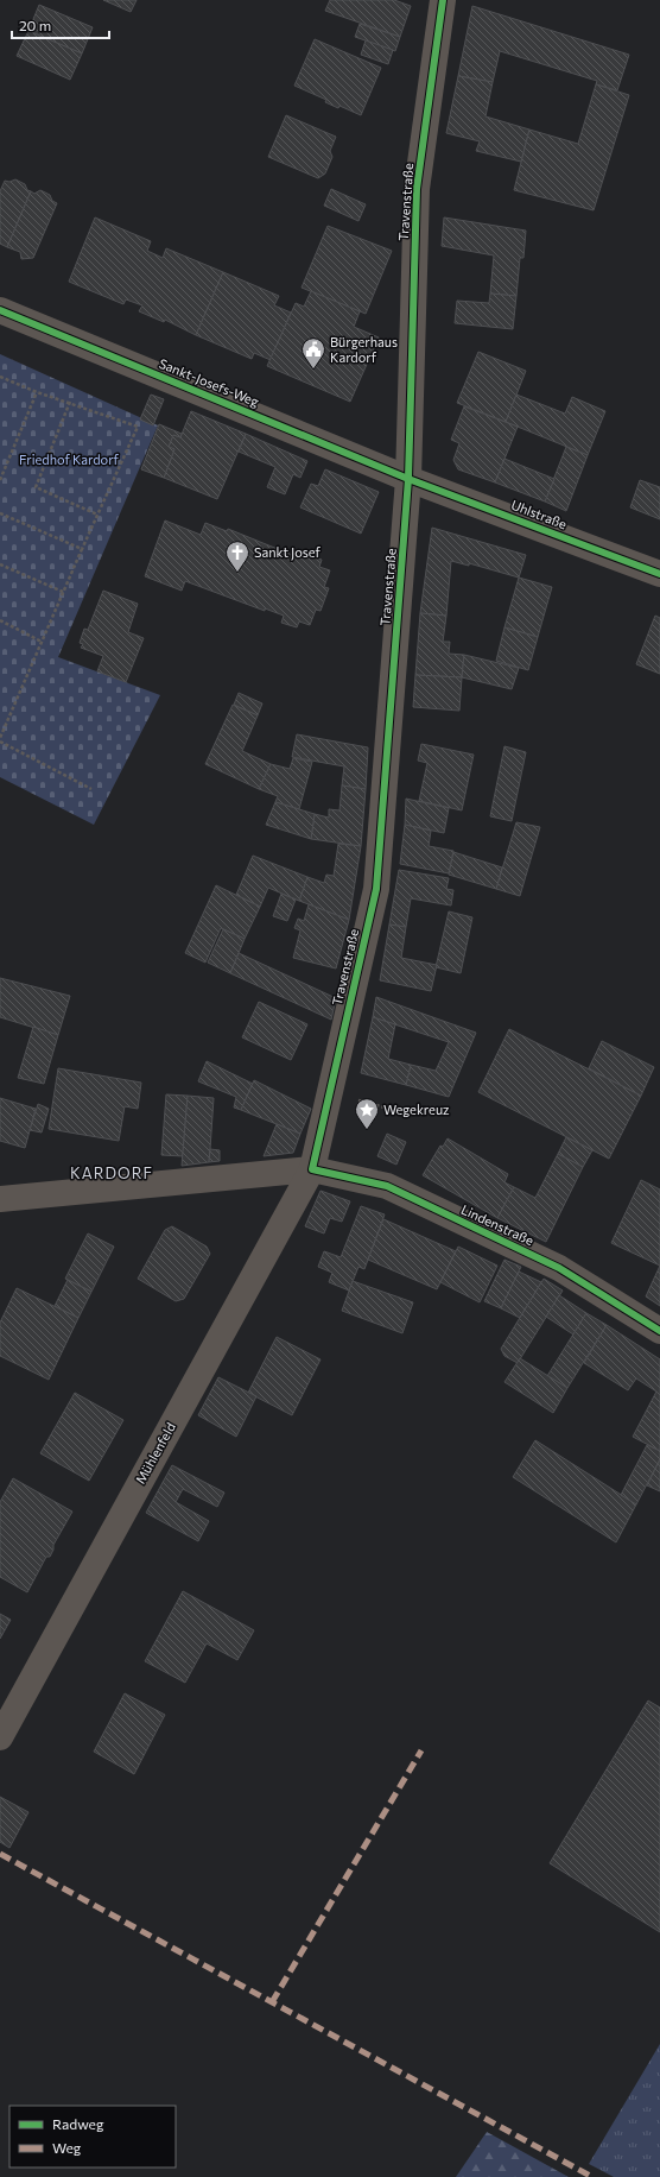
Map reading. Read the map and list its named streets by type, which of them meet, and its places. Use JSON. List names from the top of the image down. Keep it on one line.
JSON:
{"streets":{"street":["Travenstraße","Sankt-Josefs-Weg","Uhlstraße","Lindenstraße","Mühlenfeld"]},"crossings":[["Travenstraße","Sankt-Josefs-Weg"],["Travenstraße","Uhlstraße"],["Travenstraße","Lindenstraße"],["Travenstraße","Mühlenfeld"],["Sankt-Josefs-Weg","Uhlstraße"],["Lindenstraße","Mühlenfeld"]],"districts":["KARDORF"],"parks":["Friedhof Kardorf"],"places":{"public building":["Bürgerhaus Kardorf"],"church":["Sankt Josef"],"place":["Wegekreuz"]},"legend":["Radweg","Weg"],"scale_bar":"20 m"}
